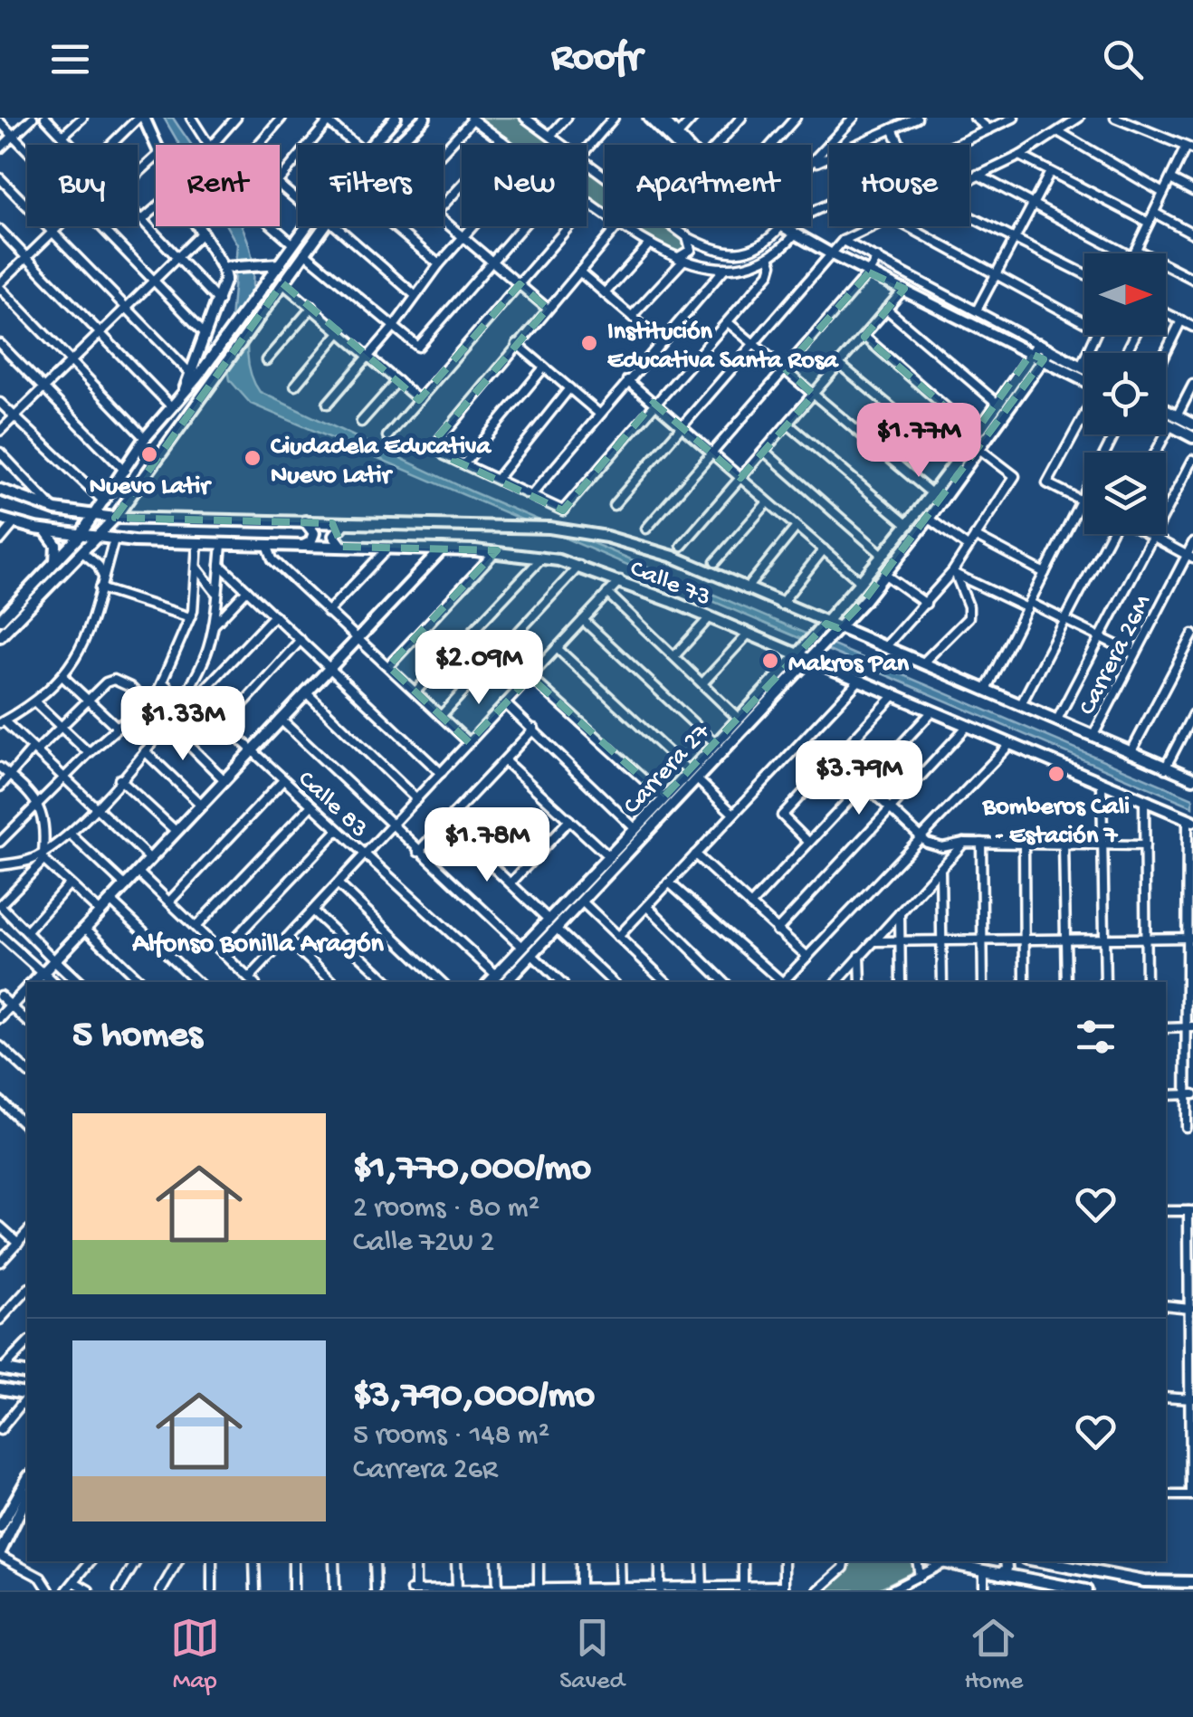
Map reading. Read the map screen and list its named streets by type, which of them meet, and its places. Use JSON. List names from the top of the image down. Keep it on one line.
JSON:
{"streets":{"street":["Calle 73","Carrera 26M","Carrera 27","Calle 83"]},"crossings":[["Calle 73","Carrera 26M"],["Calle 73","Carrera 27"],["Carrera 27","Calle 83"]],"districts":["Alfonso Bonilla Aragón"],"places":["Institución Educativa Santa Rosa","Nuevo Latir","Ciudadela Educativa Nuevo Latir","Makros Pan","Bomberos Cali - Estación 7"],"north":"right","page":{"header":"Roofr","chip":["Buy","Rent","Filters","New","Apartment","House"],"price":["$1.77M","$2.09M","$1.33M","$3.79M","$1.78M"],"heading":"5 homes","list":[{"name":"$1,770,000/mo","note":"2 rooms · 80 m² · Calle 72W 2"},{"name":"$3,790,000/mo","note":"5 rooms · 148 m² · Carrera 26R"}],"tabs":["Map","Saved","Home"]}}
